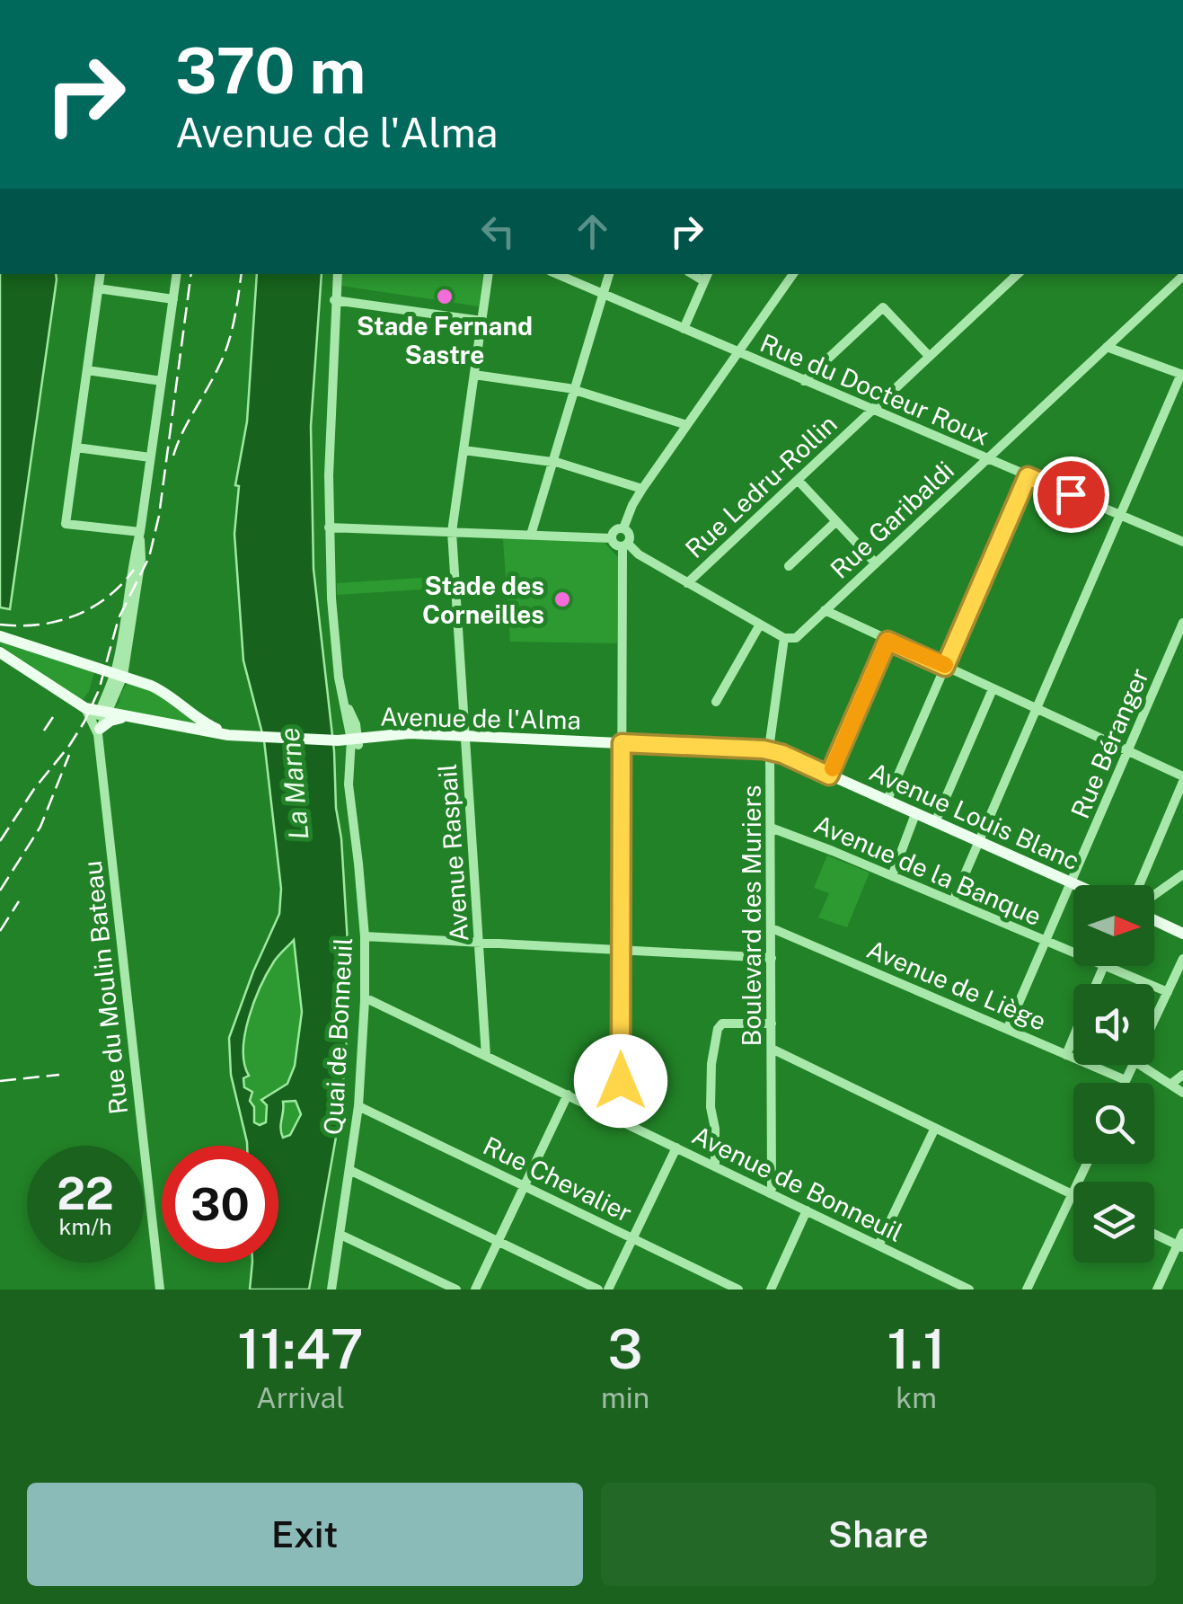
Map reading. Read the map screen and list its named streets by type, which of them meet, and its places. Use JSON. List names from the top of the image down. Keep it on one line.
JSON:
{"streets":{"main road":["Avenue de l'Alma","Avenue Louis Blanc"],"street":["Rue du Docteur Roux","Rue Ledru-Rollin","Rue Garibaldi","Rue Béranger","Avenue Raspail","Avenue de la Banque","Boulevard des Muriers","Avenue de Liège","Rue du Moulin Bateau","Quai de Bonneuil","Rue Chevalier","Avenue de Bonneuil"]},"crossings":[["Rue du Docteur Roux","Rue Ledru-Rollin"],["Rue du Docteur Roux","Rue Garibaldi"],["Rue Garibaldi","Boulevard des Muriers"],["Avenue de l'Alma","Avenue Louis Blanc"],["Avenue de l'Alma","Avenue Raspail"],["Avenue de l'Alma","Boulevard des Muriers"],["Avenue de l'Alma","Quai de Bonneuil"],["Rue Béranger","Avenue Louis Blanc"],["Rue Béranger","Avenue de la Banque"],["Rue Béranger","Avenue de Liège"],["Avenue Louis Blanc","Boulevard des Muriers"],["Avenue Raspail","Avenue de Bonneuil"],["Avenue de la Banque","Boulevard des Muriers"],["Boulevard des Muriers","Avenue de Liège"],["Boulevard des Muriers","Avenue de Bonneuil"],["Quai de Bonneuil","Rue Chevalier"],["Quai de Bonneuil","Avenue de Bonneuil"]],"water":["La Marne"],"places":["Stade Fernand Sastre","Stade des Corneilles"],"north":"right","page":{"turn":["370 m","Avenue de l'Alma"],"speed":"22 km/h","limit":"30","eta":["11:47","Arrival","3","min","1.1","km"],"buttons":["Exit","Share"]}}
